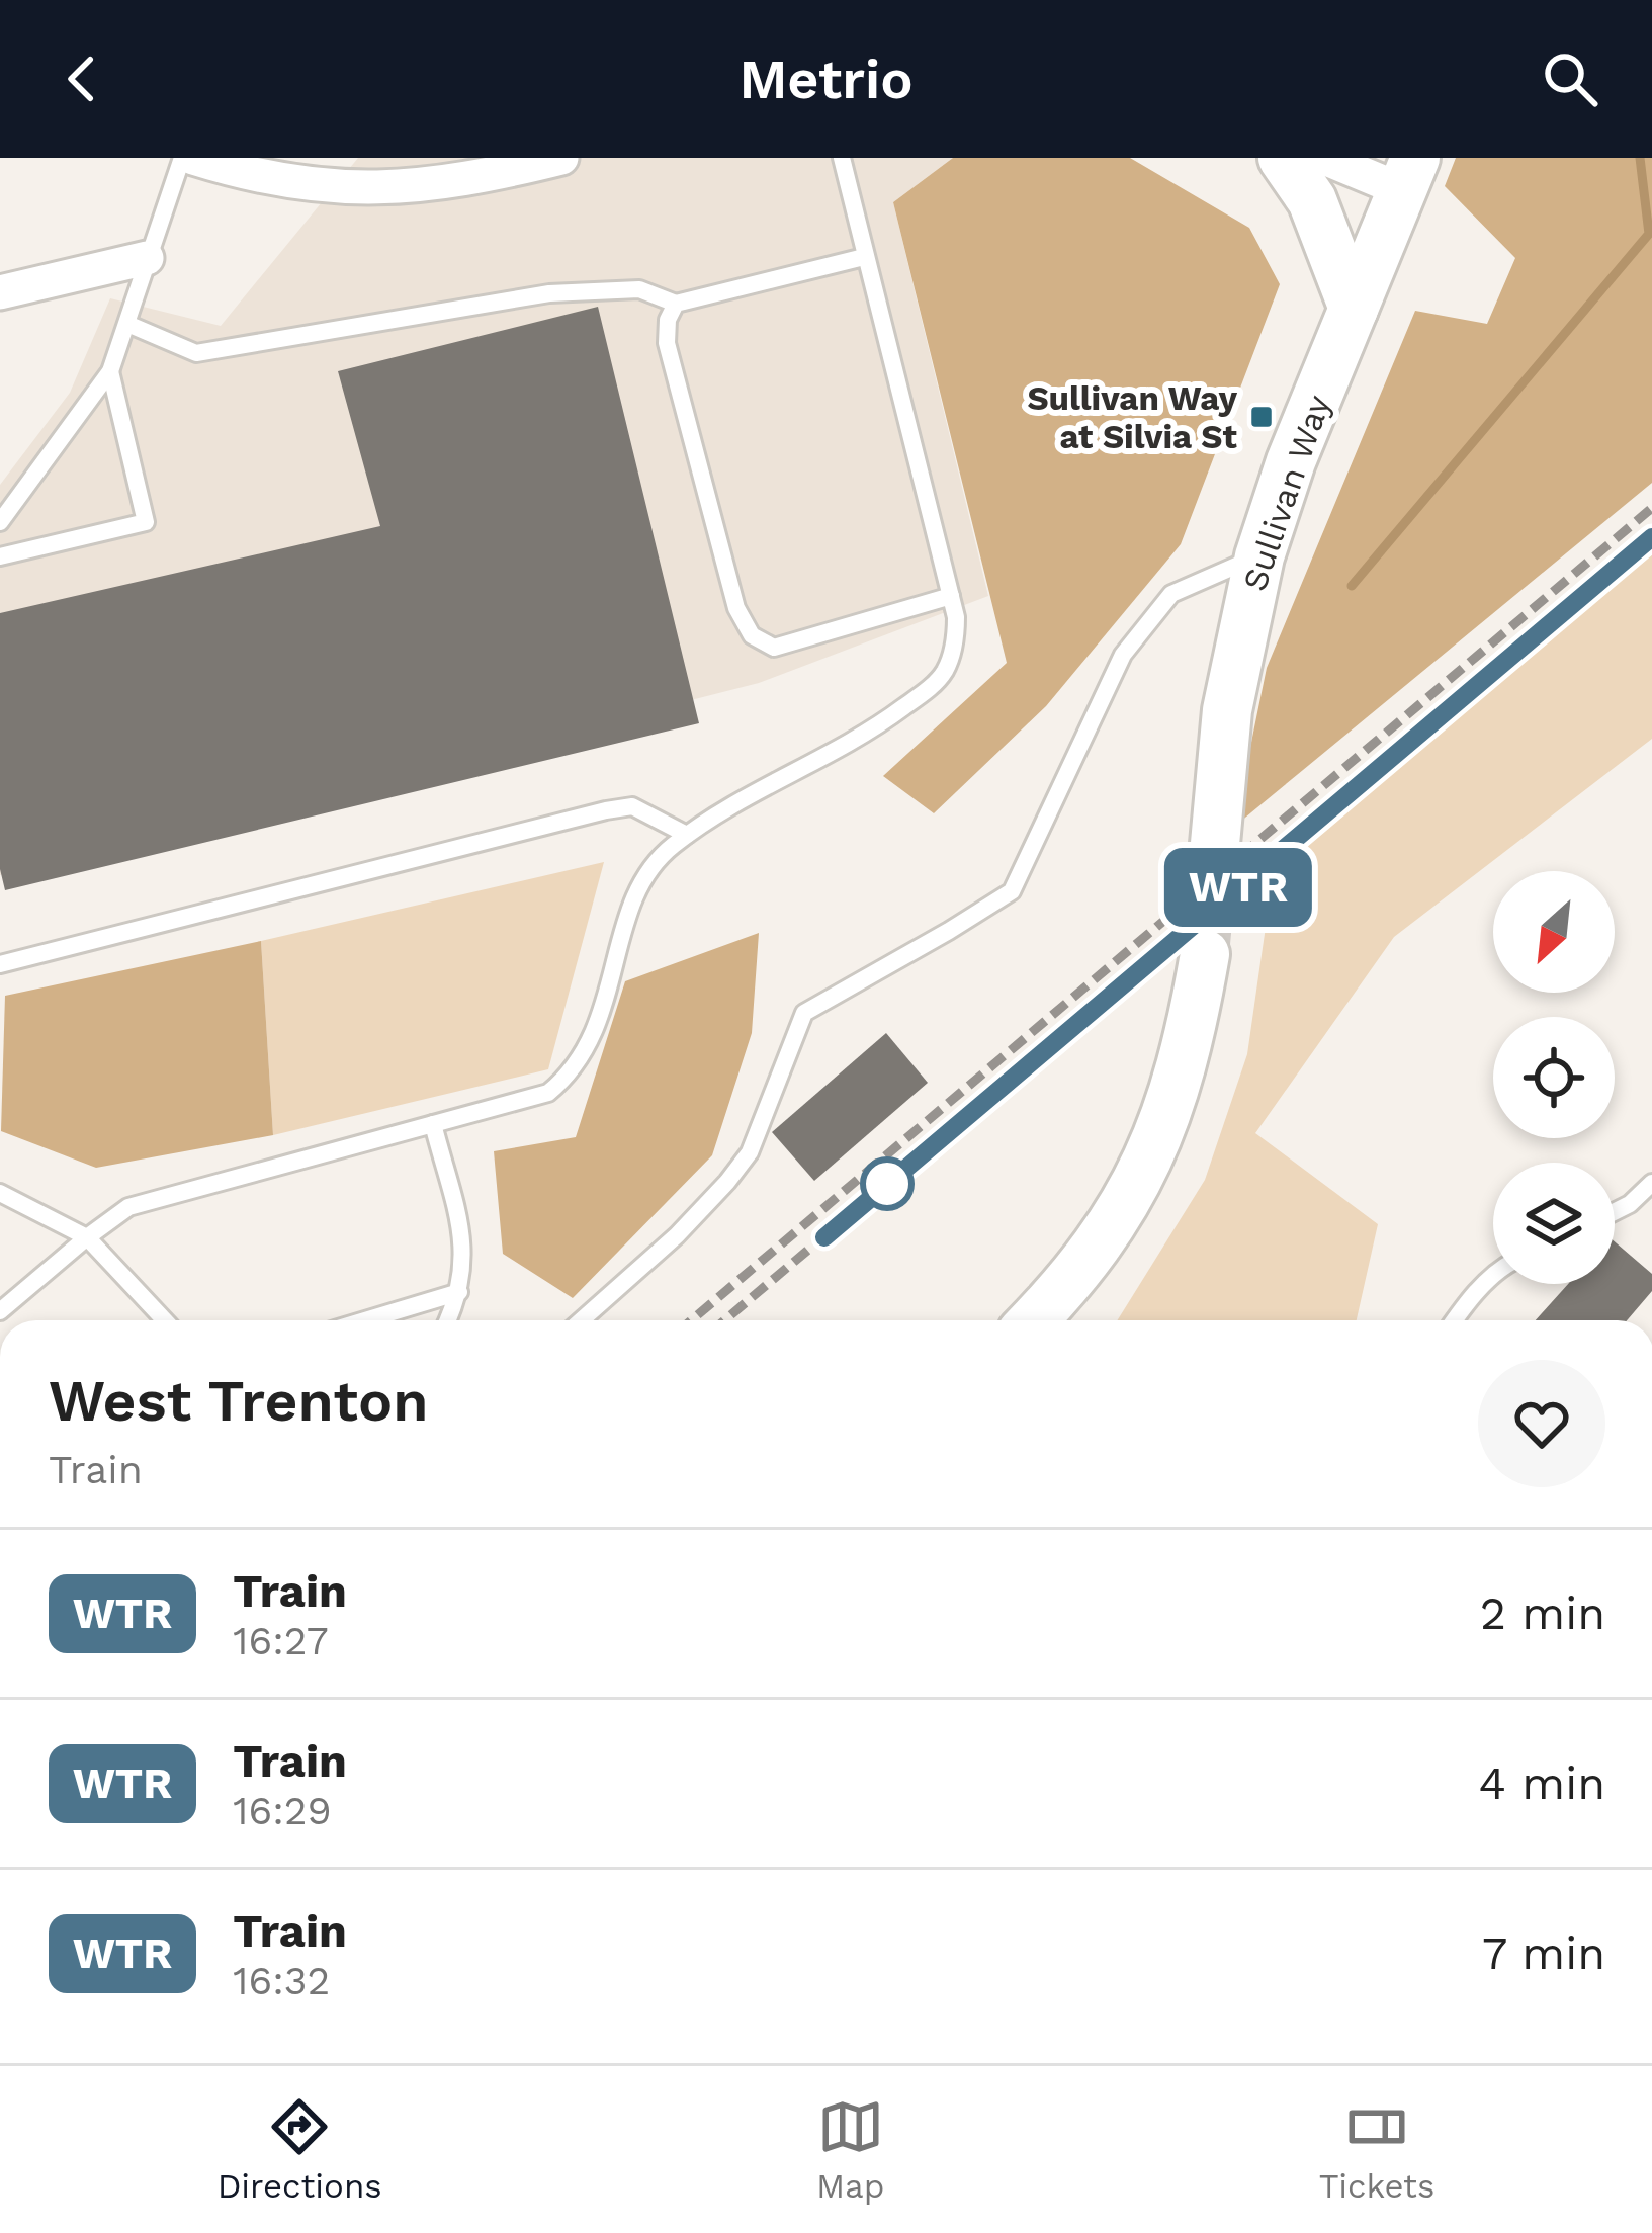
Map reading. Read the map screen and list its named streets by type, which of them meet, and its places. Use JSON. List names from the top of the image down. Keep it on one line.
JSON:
{"streets":{"main road":["Sullivan Way"]},"places":{"transit":["Sullivan Way at Silvia St"]},"north":"bottom left","page":{"header":"Metrio","on_map":"WTR","heading":["West Trenton","Train"],"list":[{"mark":"WTR","name":"Train","note":"16:27","value":"2 min"},{"mark":"WTR","name":"Train","note":"16:29","value":"4 min"},{"mark":"WTR","name":"Train","note":"16:32","value":"7 min"}],"tabs":["Directions","Map","Tickets"]}}
